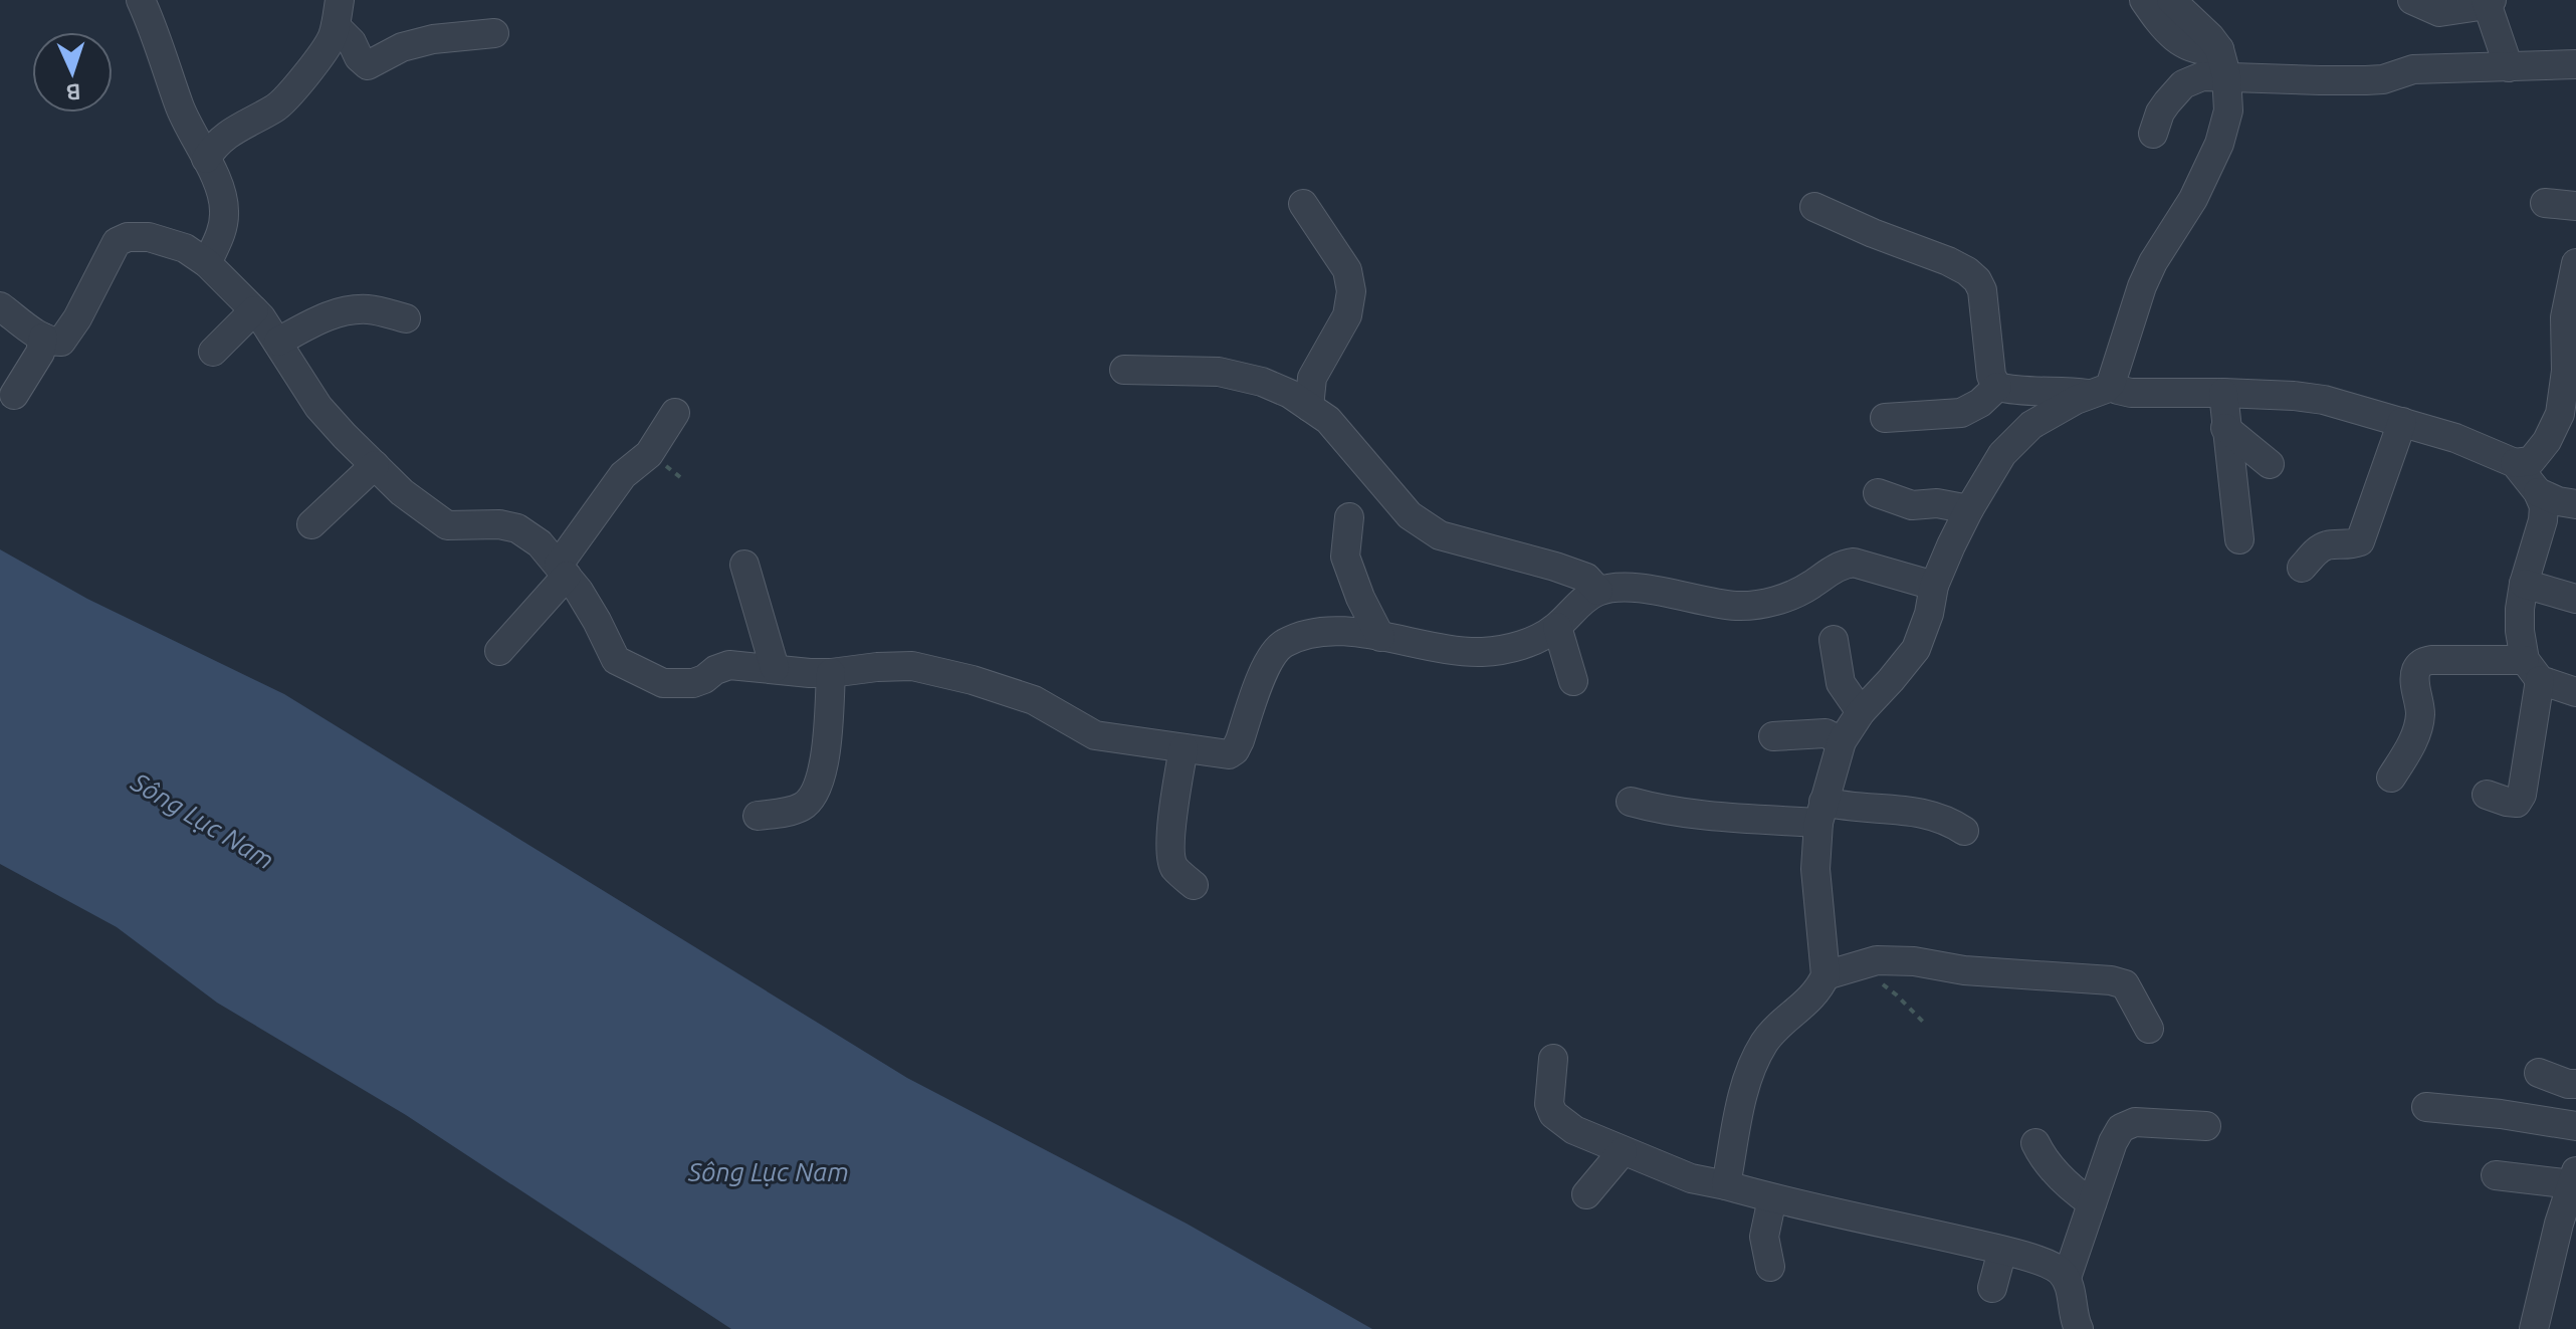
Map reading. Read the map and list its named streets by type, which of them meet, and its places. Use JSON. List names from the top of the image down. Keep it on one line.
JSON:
{"water":["Sông Lục Nam"],"north":"bottom"}
